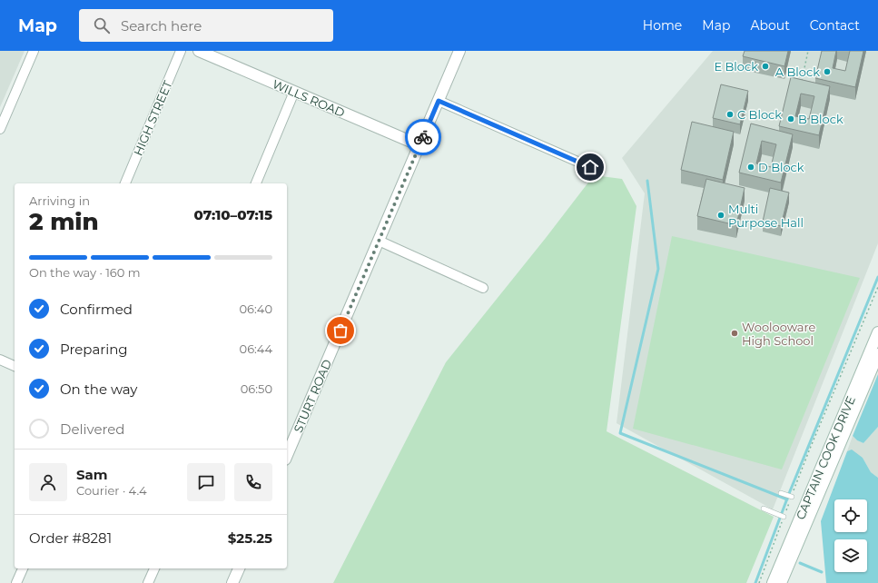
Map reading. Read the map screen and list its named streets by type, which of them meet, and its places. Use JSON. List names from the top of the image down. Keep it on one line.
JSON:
{"streets":{"street":["WILLS ROAD","HIGH STREET","STURT ROAD","CAPTAIN COOK DRIVE"]},"crossings":[["WILLS ROAD","STURT ROAD"]],"places":["E Block","A Block","C Block","B Block","D Block","Multi Purpose Hall","Woolooware High School"],"page":{"header":"Map","search":"Search here","nav":["Home","Map","About","Contact"],"heading":["2 min","Arriving in","07:10–07:15"],"panel":["Sam","Courier · 4.4","Order #8281","$25.25"],"bar":"On the way · 160 m","list":[["Confirmed","06:40"],["Preparing","06:44"],["On the way","06:50"],"Delivered"]}}
